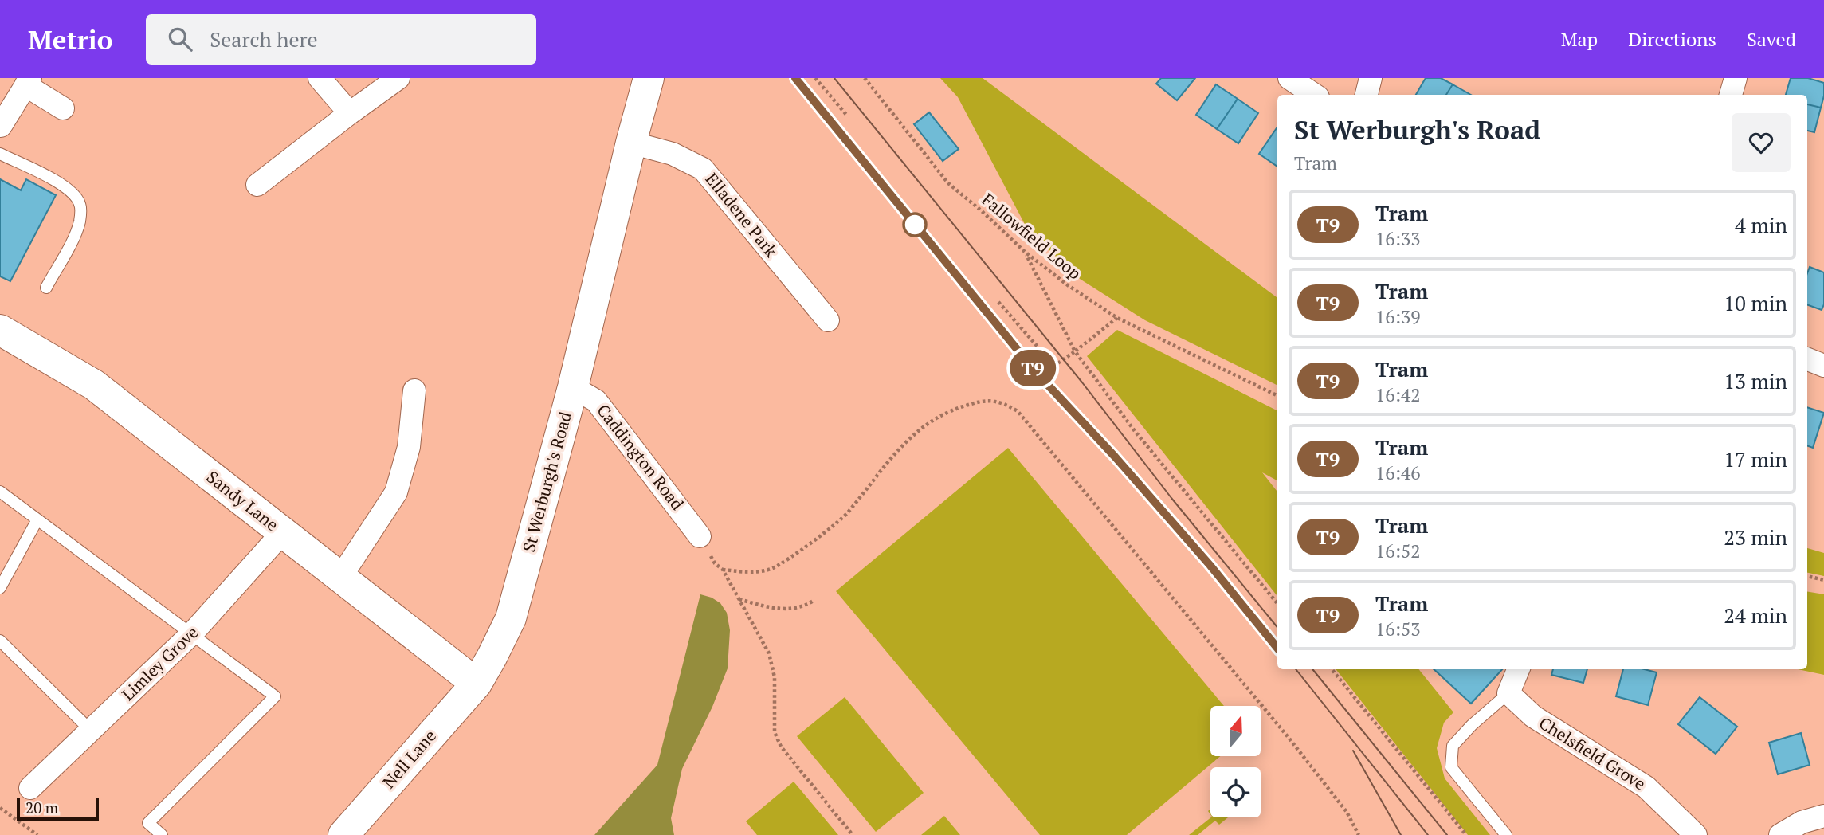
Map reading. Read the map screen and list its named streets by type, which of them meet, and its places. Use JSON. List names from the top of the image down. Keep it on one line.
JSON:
{"streets":{"street":["Elladene Park","Caddington Road","St Werburgh's Road","Sandy Lane","Limley Grove","Chelsfield Grove","Nell Lane"],"path":["Fallowfield Loop"]},"crossings":[["Elladene Park","St Werburgh's Road"],["Caddington Road","St Werburgh's Road"],["St Werburgh's Road","Sandy Lane"],["St Werburgh's Road","Nell Lane"],["Sandy Lane","Limley Grove"],["Sandy Lane","Nell Lane"]],"lines":["tram line T9"],"scale_bar":"20 m","north":"top","page":{"header":"Metrio","search":"Search here","nav":["Map","Directions","Saved"],"on_map":"T9","heading":["St Werburgh's Road","Tram"],"list":[{"mark":"T9","name":"Tram","note":"16:33","value":"4 min"},{"mark":"T9","name":"Tram","note":"16:39","value":"10 min"},{"mark":"T9","name":"Tram","note":"16:42","value":"13 min"},{"mark":"T9","name":"Tram","note":"16:46","value":"17 min"},{"mark":"T9","name":"Tram","note":"16:52","value":"23 min"},{"mark":"T9","name":"Tram","note":"16:53","value":"24 min"}],"scale":"20 m"}}
